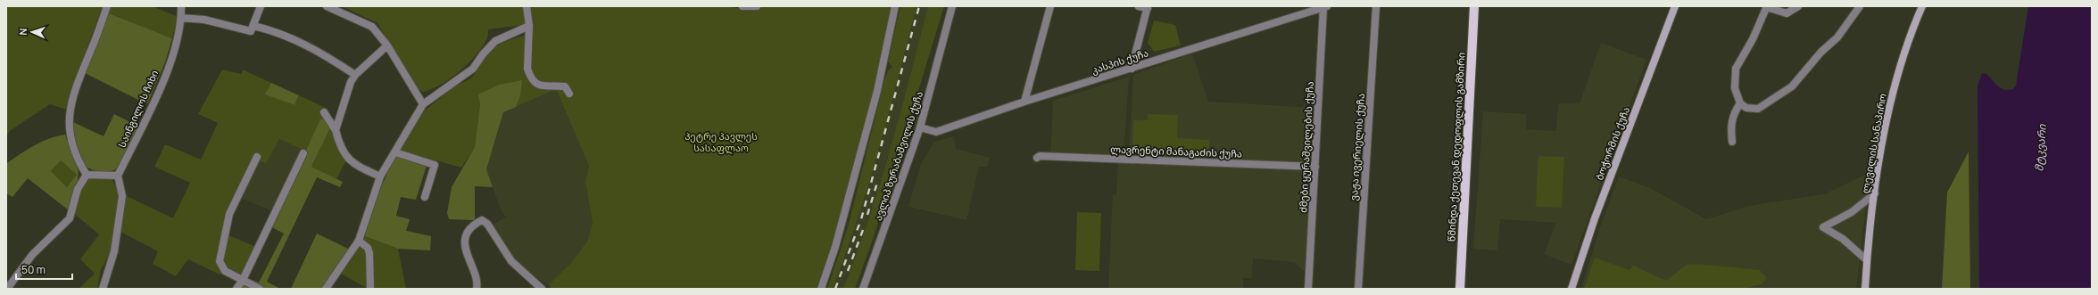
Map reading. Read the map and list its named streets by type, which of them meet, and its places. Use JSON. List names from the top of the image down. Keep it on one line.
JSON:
{"streets":{"main road":["ბოჭორმის ქუჩა","ლევილის სანაპირო","წმინდა ქეთევან დედოფლის გამზირი"],"street":["კასპის ქუჩა","საინგილოს ჩიხი","ძმები ყურაშვილების ქუჩა","ვაჟა ივერიელის ქუჩა","ლავრენტი მანაგაძის ქუჩა","ავლიპ ზურაბაშვილის ქუჩა"]},"crossings":[["კასპის ქუჩა","ძმები ყურაშვილების ქუჩა"],["კასპის ქუჩა","ავლიპ ზურაბაშვილის ქუჩა"],["ძმები ყურაშვილების ქუჩა","ლავრენტი მანაგაძის ქუჩა"]],"water":["მტკვარი"],"parks":["პეტრე პავლეს სასაფლაო"],"scale_bar":"50 m","north":"left"}
